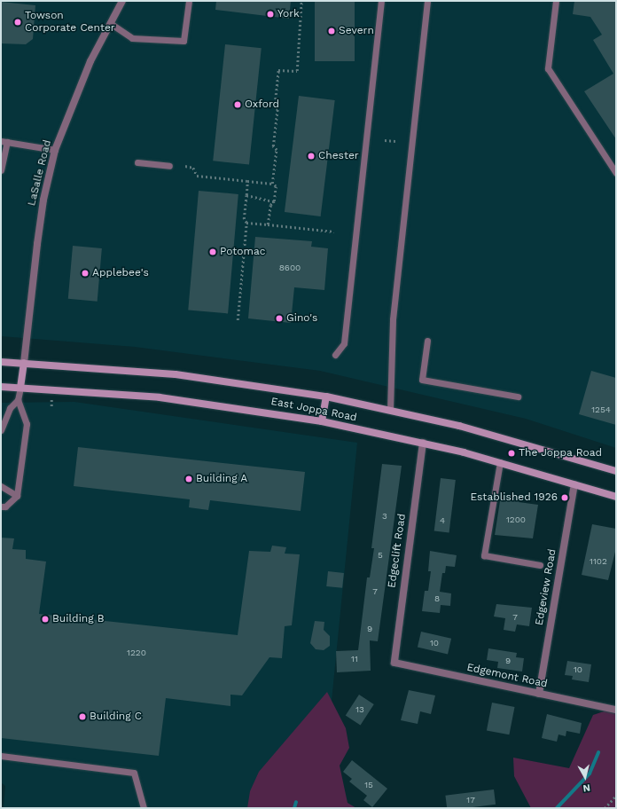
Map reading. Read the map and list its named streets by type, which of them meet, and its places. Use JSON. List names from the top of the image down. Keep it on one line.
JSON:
{"streets":{"main road":["East Joppa Road"],"street":["LaSalle Road","Edgeclift Road","Edgeview Road","Edgemont Road"]},"crossings":[["LaSalle Road","East Joppa Road"],["East Joppa Road","Edgeclift Road"],["East Joppa Road","Edgeview Road"],["Edgeclift Road","Edgemont Road"],["Edgeview Road","Edgemont Road"]],"places":["York","Towson Corporate Center","Severn","Oxford","Chester","Potomac","Applebee's","Gino's","The Joppa Road","Building A","Established 1926","Building B","Building C"],"house_numbers":["8600","1254","3","1200","4","5","1102","7","8","7","9","10","1220","11","9","10","13","15","17"],"north":"bottom"}
